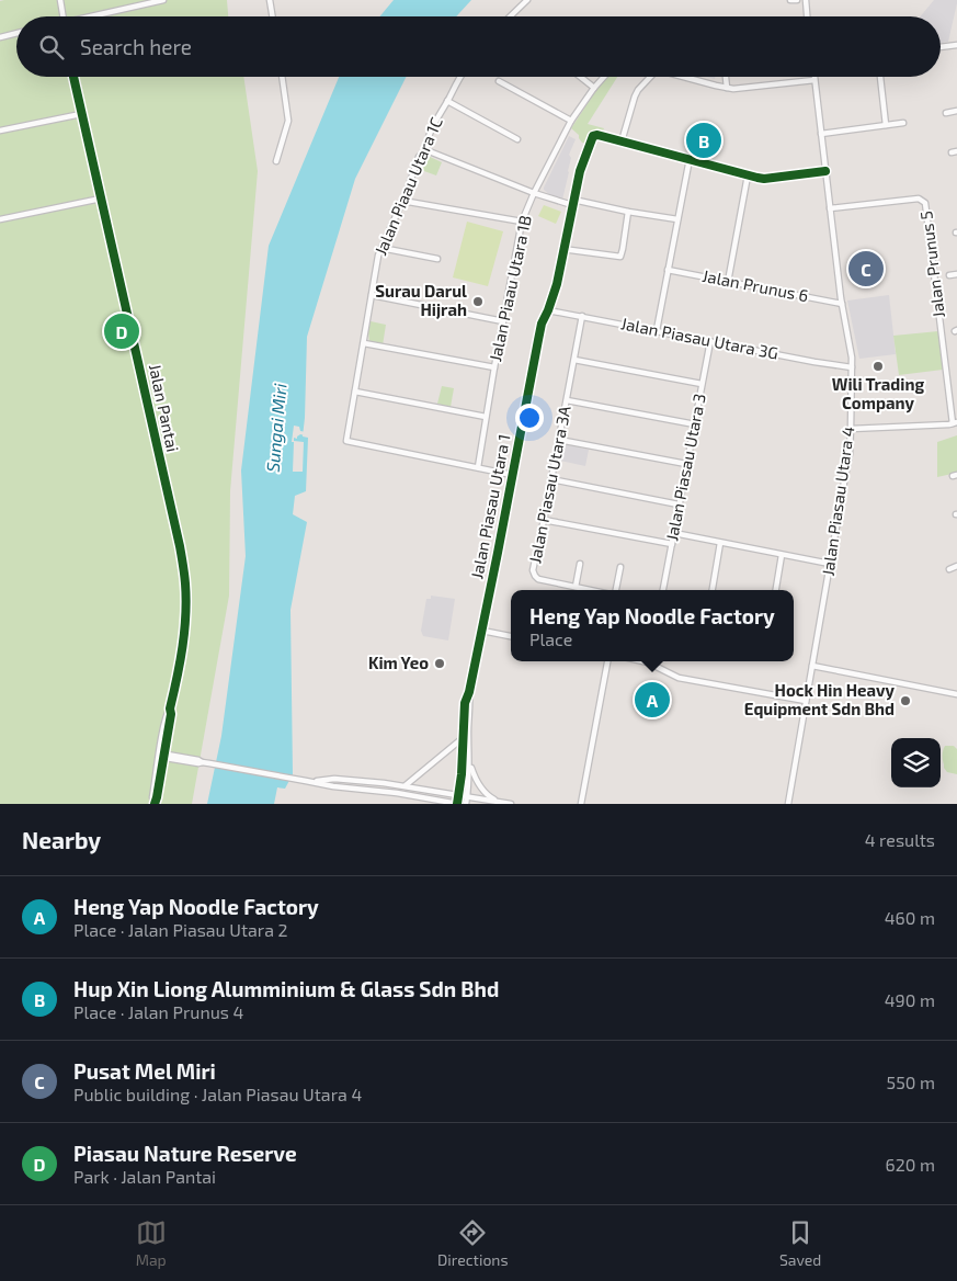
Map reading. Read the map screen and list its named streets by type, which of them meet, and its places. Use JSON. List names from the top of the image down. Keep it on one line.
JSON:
{"streets":{"street":["Jalan Piaau Utara 1C","Jalan Prunus 5","Jalan Prunus 6","Jalan Piaau Utara 1B","Jalan Piasau Utara 3G","Jalan Pantai","Jalan Piasau Utara 3","Jalan Piasau Utara 3A","Jalan Piasau Utara 4","Jalan Piasau Utara 1"]},"crossings":[["Jalan Piaau Utara 1C","Jalan Piaau Utara 1B"],["Jalan Prunus 5","Jalan Piasau Utara 4"],["Jalan Prunus 6","Jalan Piasau Utara 4"],["Jalan Piasau Utara 3G","Jalan Piasau Utara 3"],["Jalan Piasau Utara 3G","Jalan Piasau Utara 3A"],["Jalan Piasau Utara 3G","Jalan Piasau Utara 4"],["Jalan Piasau Utara 3G","Jalan Piasau Utara 1"]],"water":["Sungai Miri"],"places":["Surau Darul Hijrah","Wili Trading Company","Kim Yeo","Hock Hin Heavy Equipment Sdn Bhd"],"page":{"search":"Search here","pins":["B","C","D","A"],"popup":["Heng Yap Noodle Factory","Place"],"heading":["Nearby","4 results"],"list":[{"mark":"A","name":"Heng Yap Noodle Factory","note":"Place · Jalan Piasau Utara 2","value":"460 m"},{"mark":"B","name":"Hup Xin Liong Alumminium & Glass Sdn Bhd","note":"Place · Jalan Prunus 4","value":"490 m"},{"mark":"C","name":"Pusat Mel Miri","note":"Public building · Jalan Piasau Utara 4","value":"550 m"},{"mark":"D","name":"Piasau Nature Reserve","note":"Park · Jalan Pantai","value":"620 m"}],"nav":["Map","Directions","Saved"]}}
